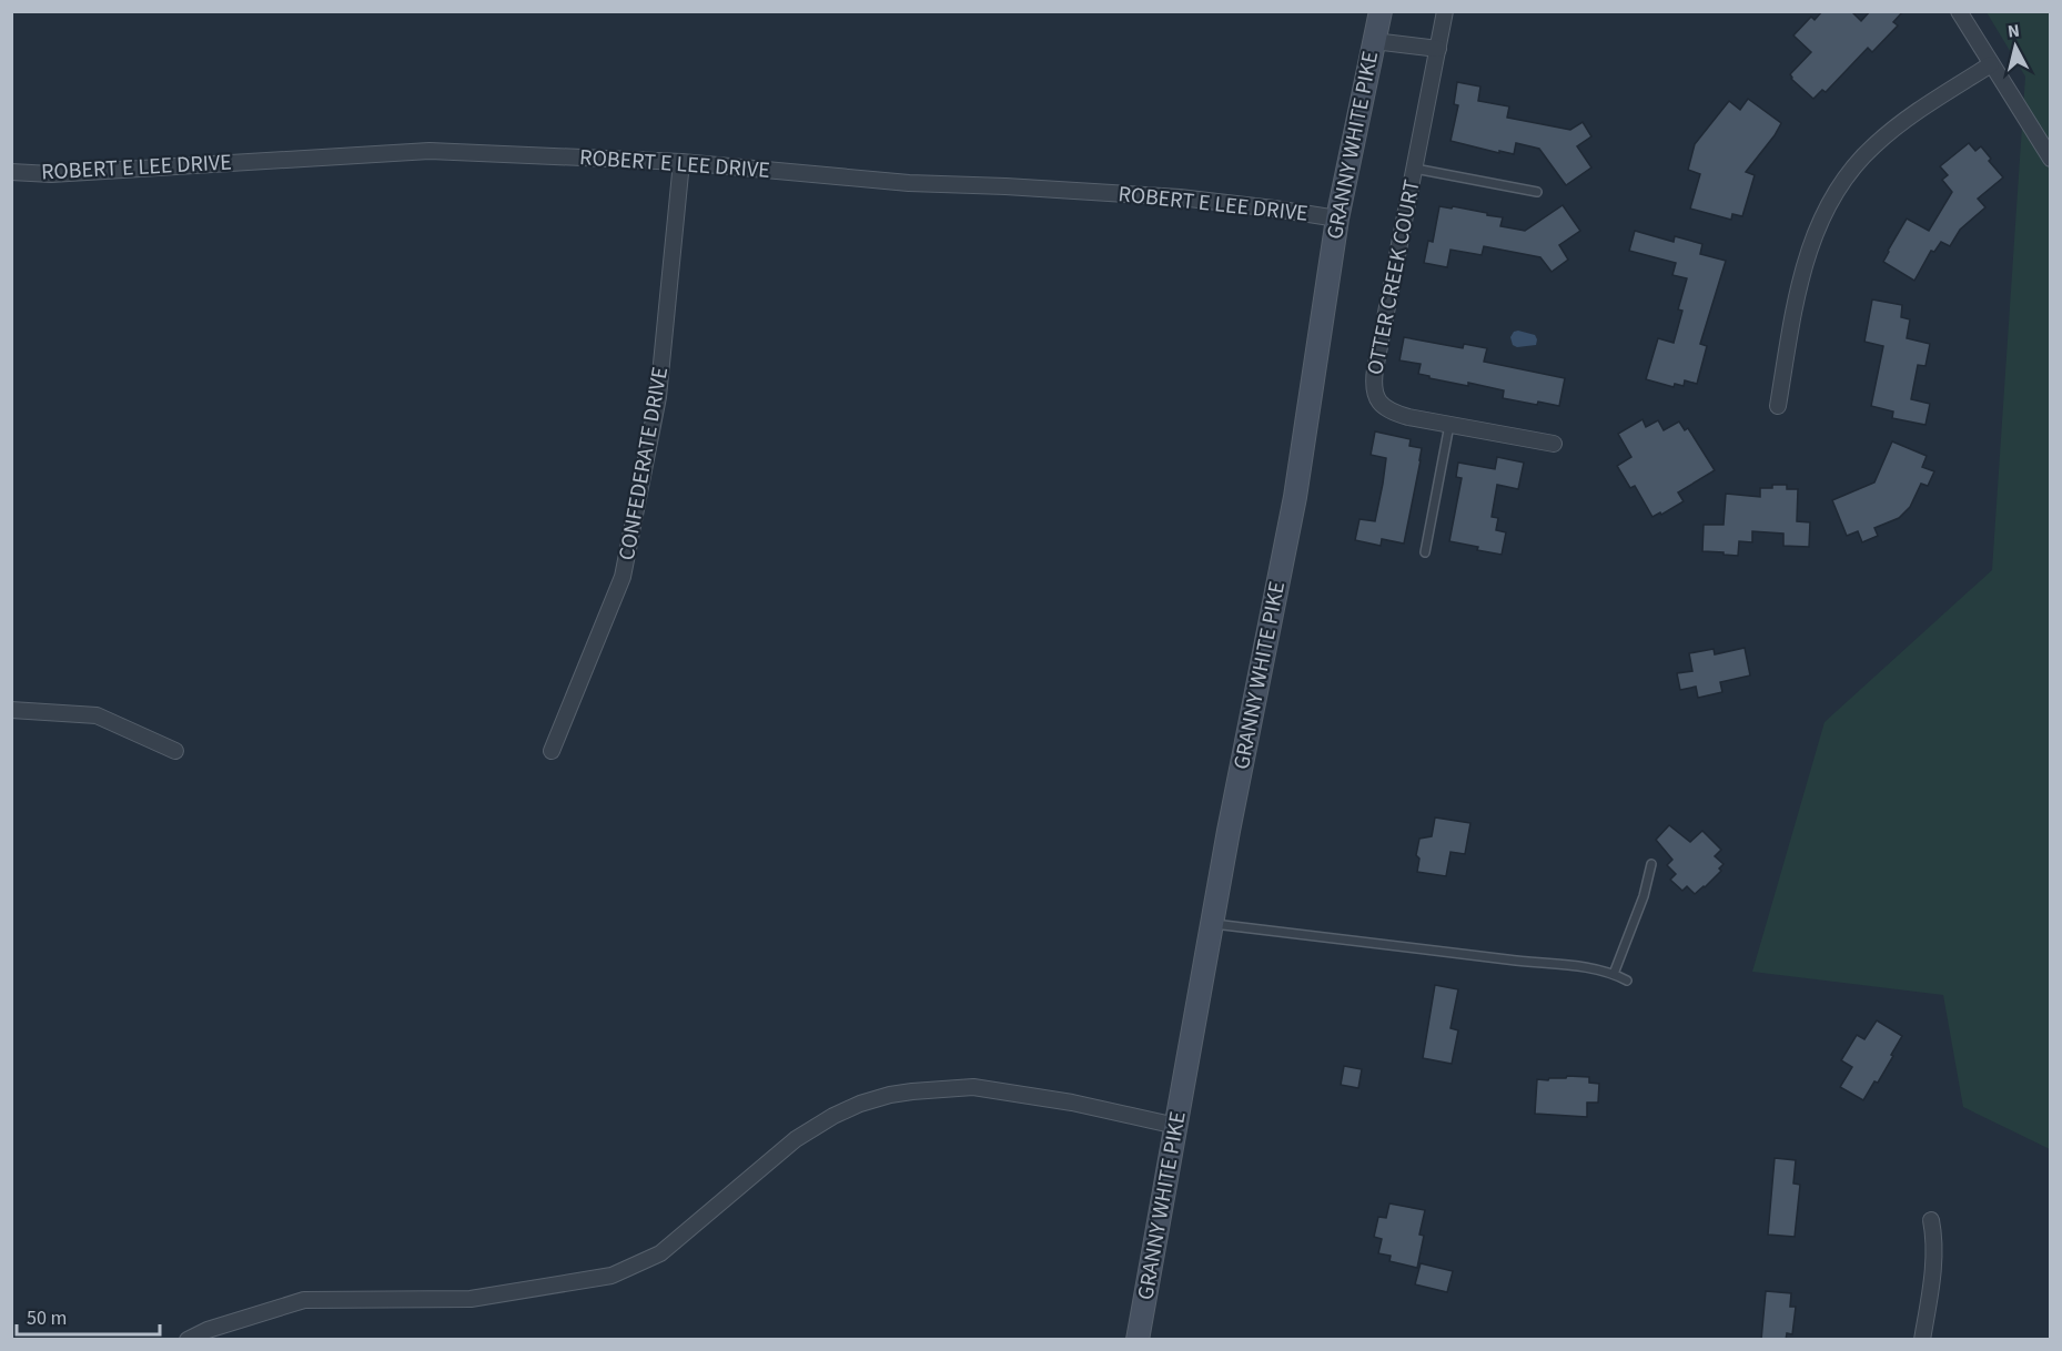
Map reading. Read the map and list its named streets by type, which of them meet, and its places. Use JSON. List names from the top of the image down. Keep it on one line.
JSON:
{"streets":{"main road":["GRANNY WHITE PIKE"],"street":["ROBERT E LEE DRIVE","OTTER CREEK COURT","CONFEDERATE DRIVE"]},"crossings":[["GRANNY WHITE PIKE","ROBERT E LEE DRIVE"],["ROBERT E LEE DRIVE","CONFEDERATE DRIVE"]],"scale_bar":"50 m","north":"top"}
